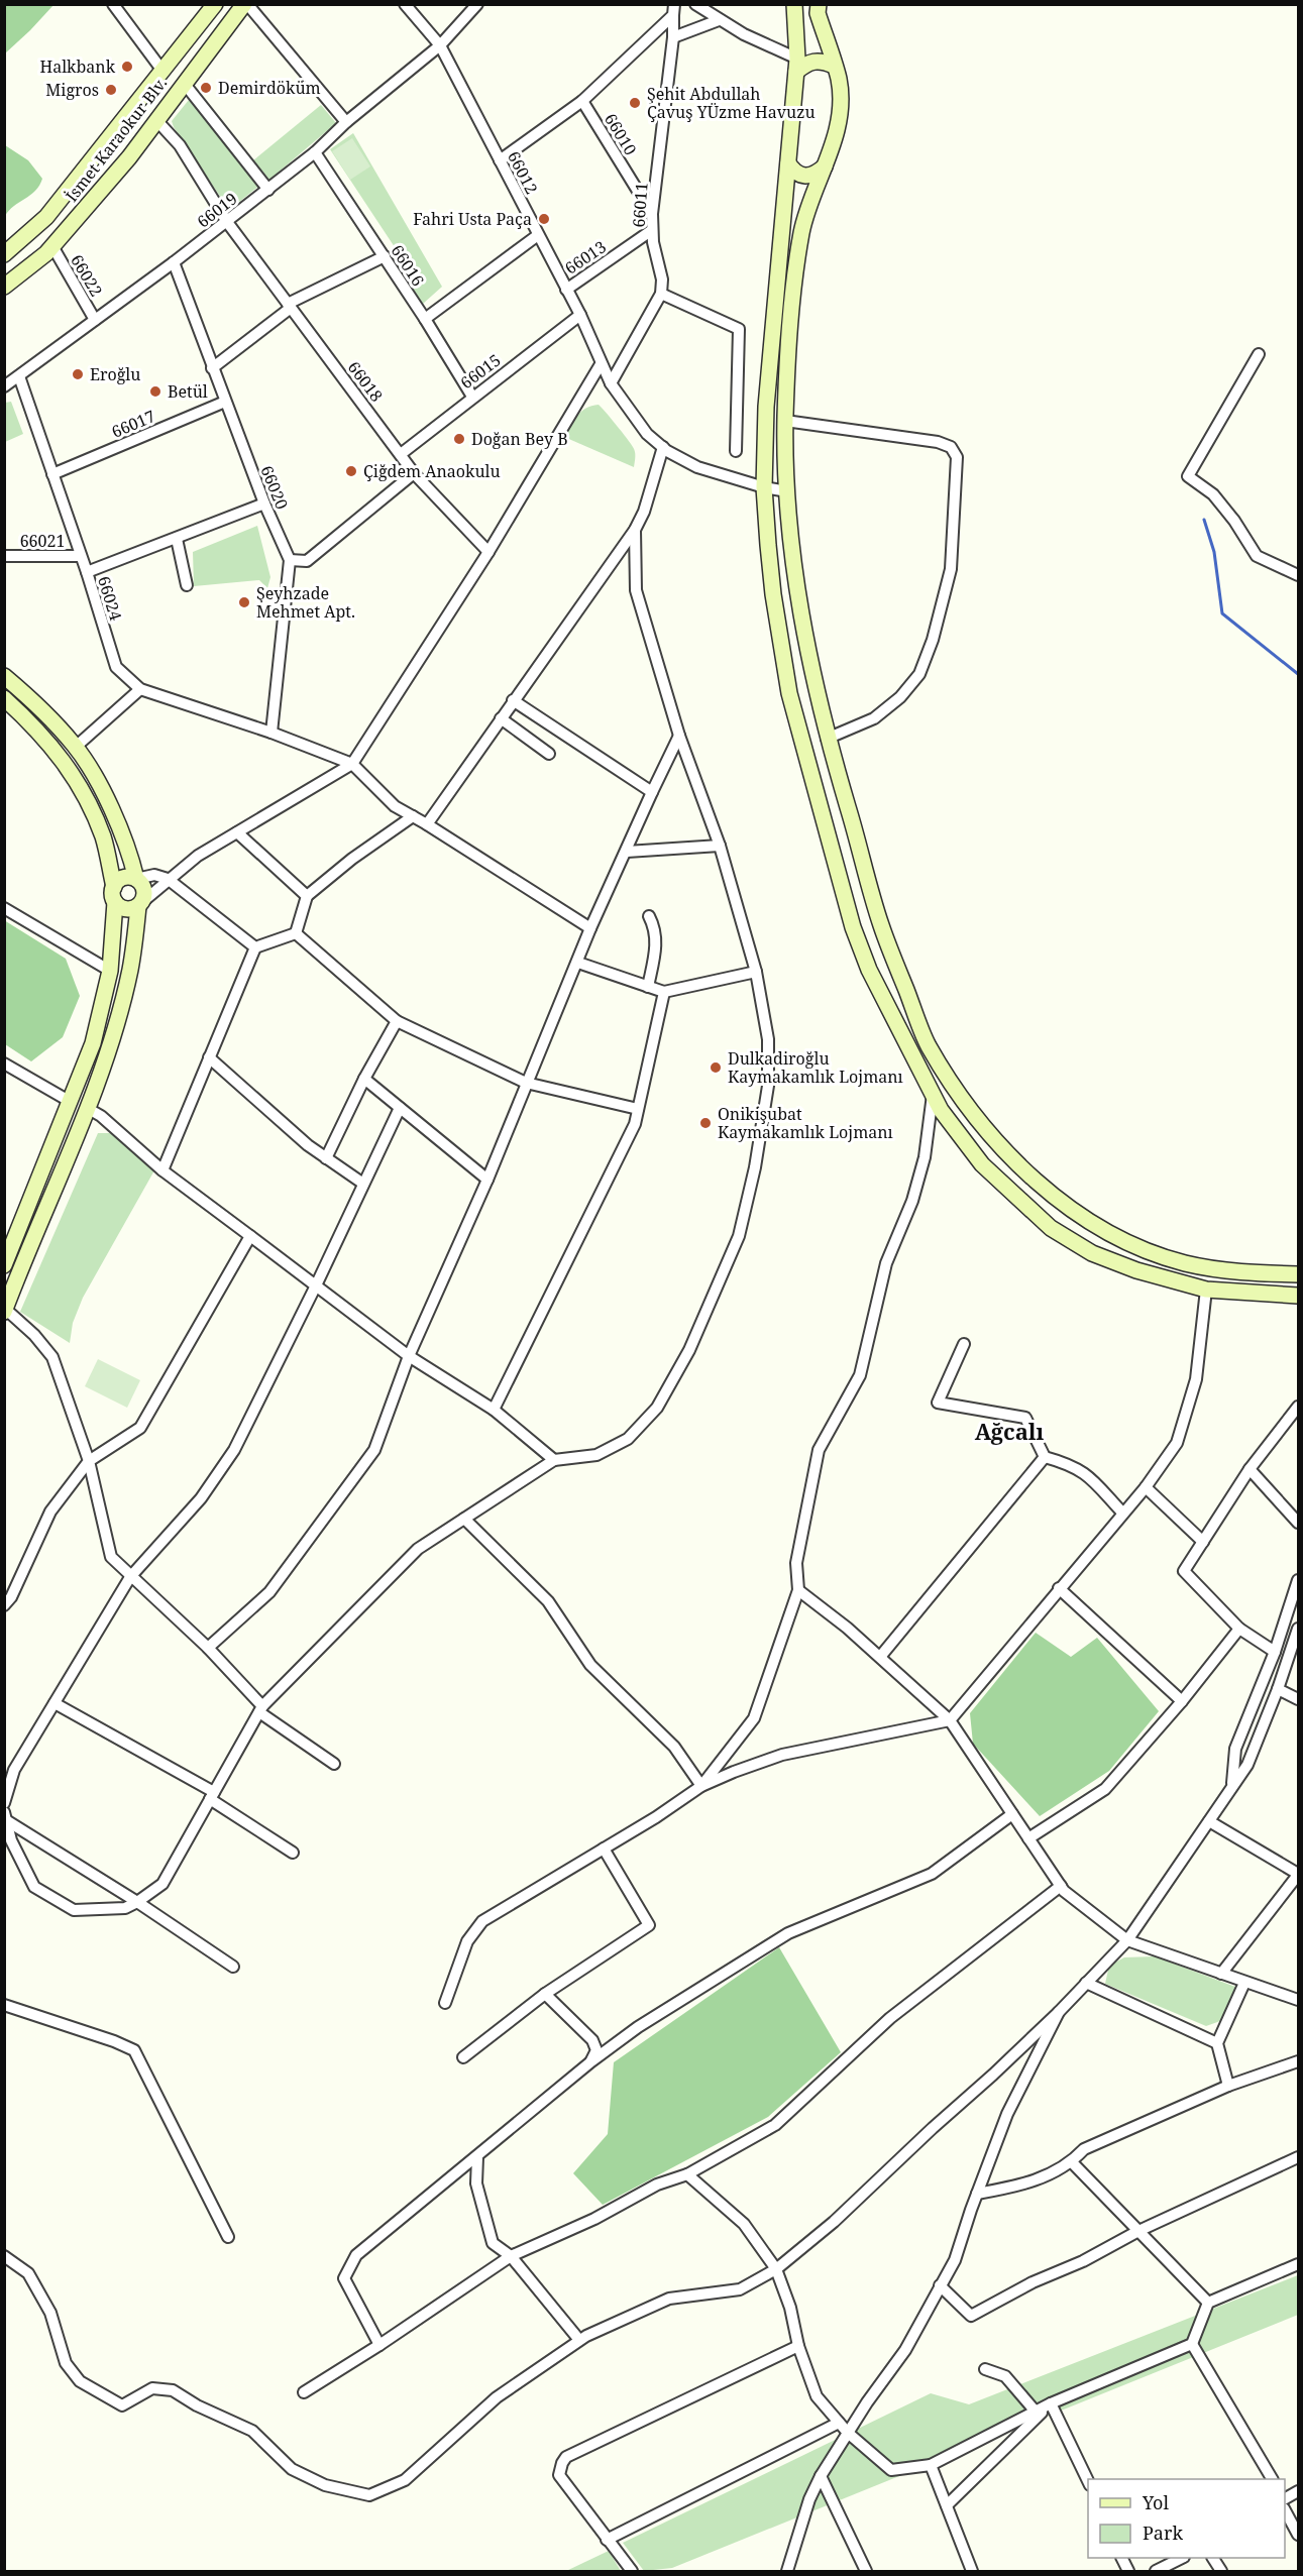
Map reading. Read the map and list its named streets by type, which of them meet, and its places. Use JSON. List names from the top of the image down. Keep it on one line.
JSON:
{"streets":{"main road":["İsmet Karaokur Blv."],"street":["66010","66012","66011","66019","66013","66016","66022","66015","66018","66017","66020","66021","66024"]},"crossings":[["66010","66011"],["İsmet Karaokur Blv.","66022"],["İsmet Karaokur Blv.","66018"],["66012","66019"],["66012","66013"],["66012","66015"],["66011","66013"],["66019","66016"],["66019","66022"],["66019","66018"],["66019","66020"],["66019","66024"],["66016","66015"],["66015","66018"],["66017","66020"],["66017","66024"],["66021","66024"]],"districts":["Ağcalı"],"places":["Halkbank","Demirdöküm","Migros","Şehit Abdullah Çavuş YÜzme Havuzu","Fahri Usta Paça","Eroğlu","Betül","Doğan Bey B","Çiğdem Anaokulu","Şeyhzade Mehmet Apt.","Dulkadiroğlu Kaymakamlık Lojmanı","Onikişubat Kaymakamlık Lojmanı"],"legend":["Yol","Park"]}
